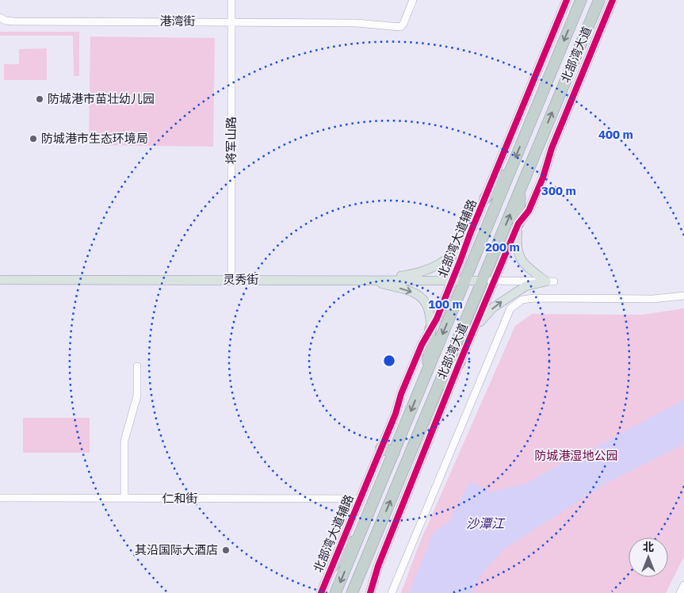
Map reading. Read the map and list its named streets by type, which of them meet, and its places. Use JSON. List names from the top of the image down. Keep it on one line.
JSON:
{"streets":{"highway":["北部湾大道"],"main road":["北部湾大道辅路","灵秀街"],"street":["港湾街","将军山路","仁和街"]},"crossings":[["港湾街","将军山路"],["北部湾大道","灵秀街"],["将军山路","灵秀街"],["北部湾大道辅路","灵秀街"],["北部湾大道辅路","仁和街"]],"water":["沙潭江"],"parks":["防城港湿地公园"],"places":["防城港市苗壮幼儿园","防城港市生态环境局","其沿国际大酒店"],"north":"top","rings":["400 m","300 m","200 m","100 m"]}
